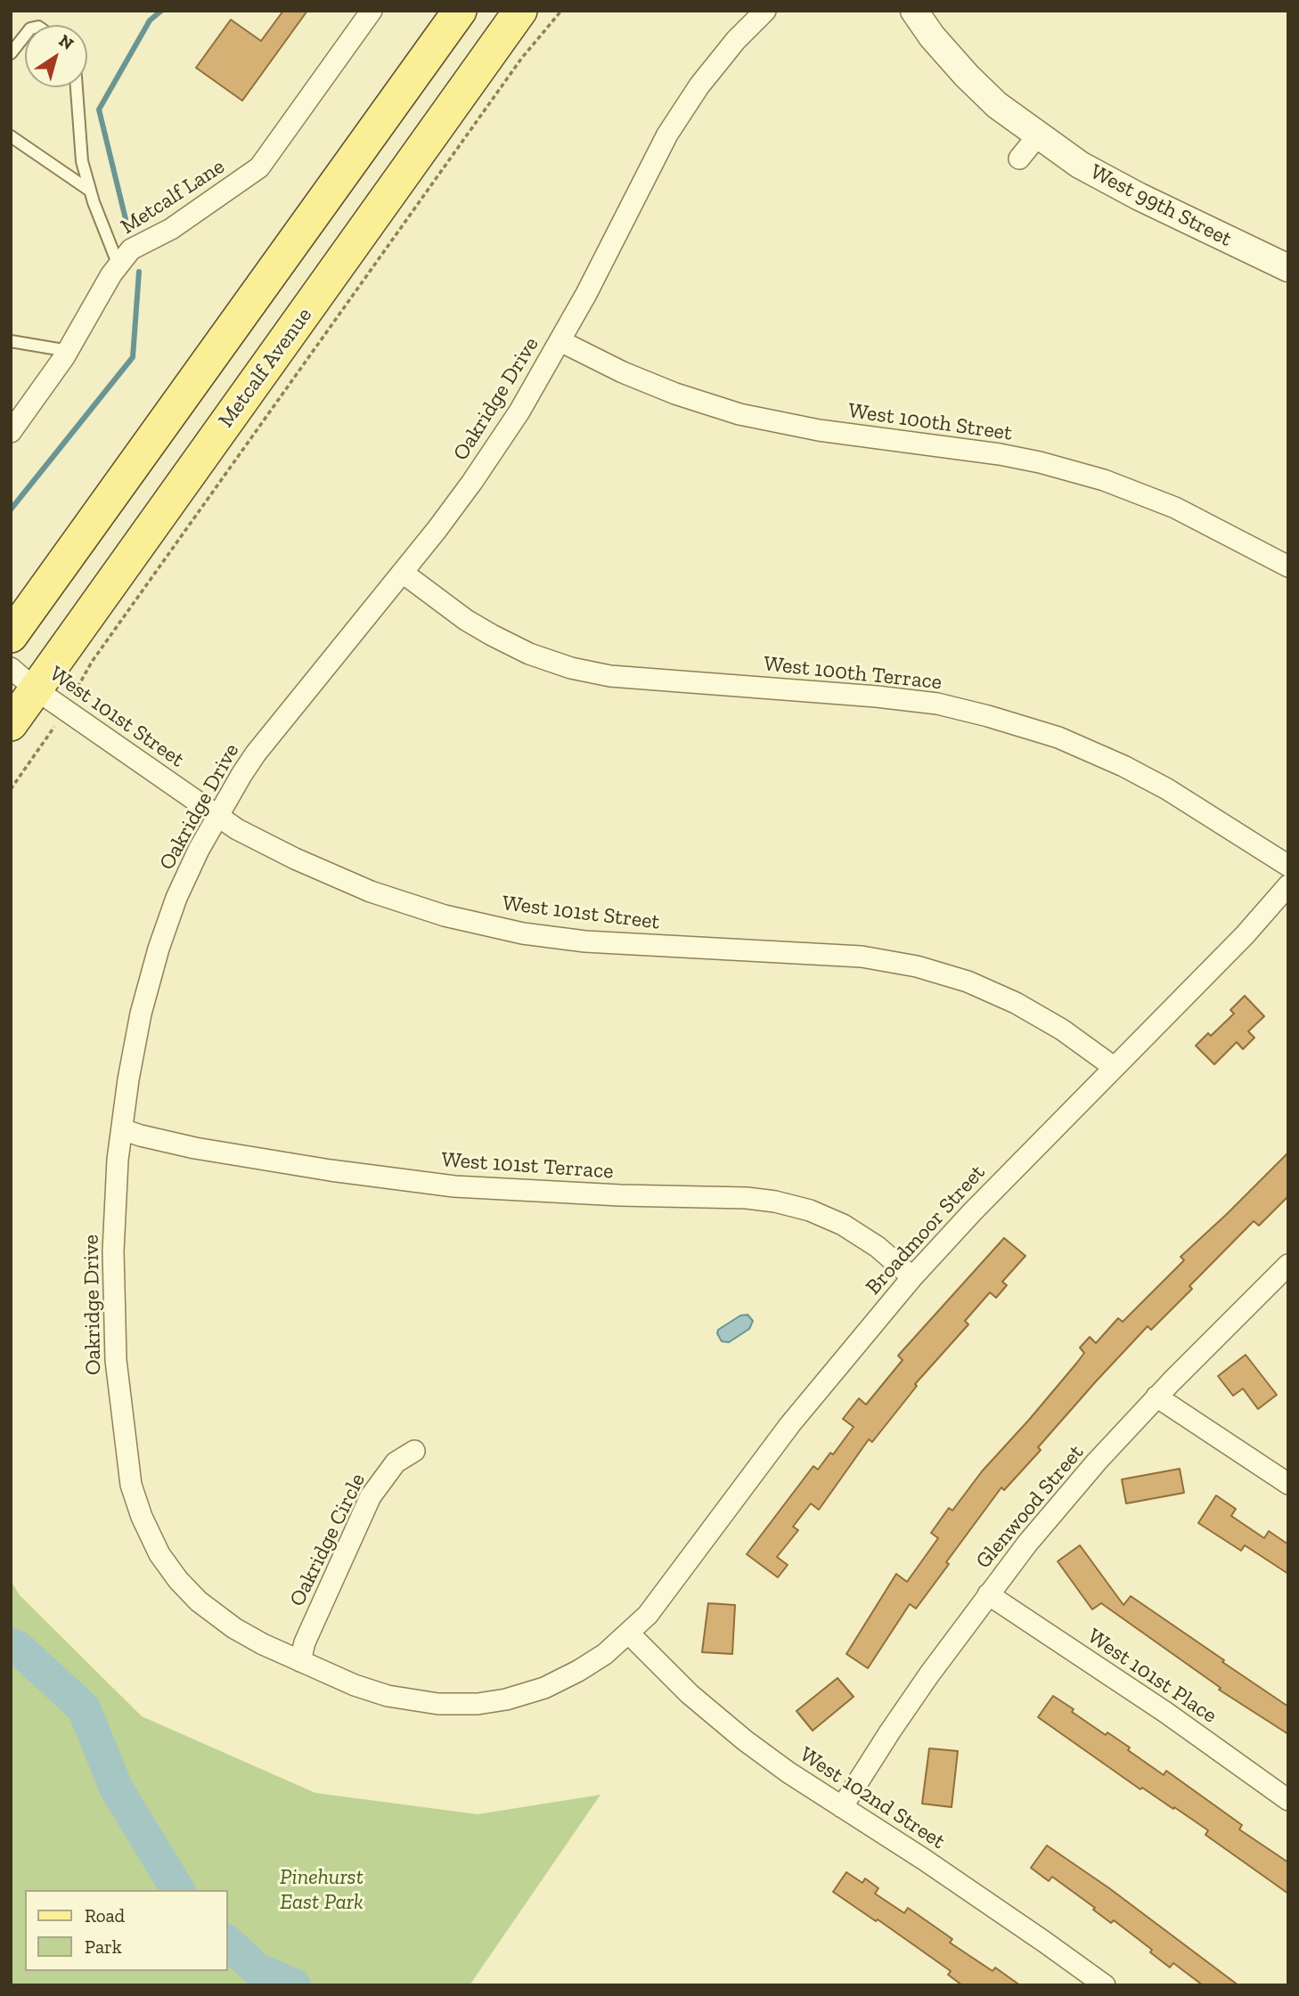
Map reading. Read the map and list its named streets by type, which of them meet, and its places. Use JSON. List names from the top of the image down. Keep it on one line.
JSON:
{"streets":{"main road":["Metcalf Avenue"],"street":["Metcalf Lane","West 99th Street","Oakridge Drive","West 100th Street","West 100th Terrace","West 101st Street","West 101st Terrace","Broadmoor Street","Glenwood Street","Oakridge Circle","West 101st Place","West 102nd Street"]},"crossings":[["Metcalf Avenue","West 101st Street"],["Oakridge Drive","West 100th Street"],["Oakridge Drive","West 100th Terrace"],["Oakridge Drive","West 101st Street"],["Oakridge Drive","West 101st Terrace"],["Oakridge Drive","Broadmoor Street"],["Oakridge Drive","Oakridge Circle"],["Oakridge Drive","West 102nd Street"],["West 101st Street","Broadmoor Street"],["West 101st Terrace","Broadmoor Street"],["Broadmoor Street","West 102nd Street"],["Glenwood Street","West 101st Place"],["Glenwood Street","West 102nd Street"]],"parks":["Pinehurst East Park"],"legend":["Road","Park"],"north":"top right"}
